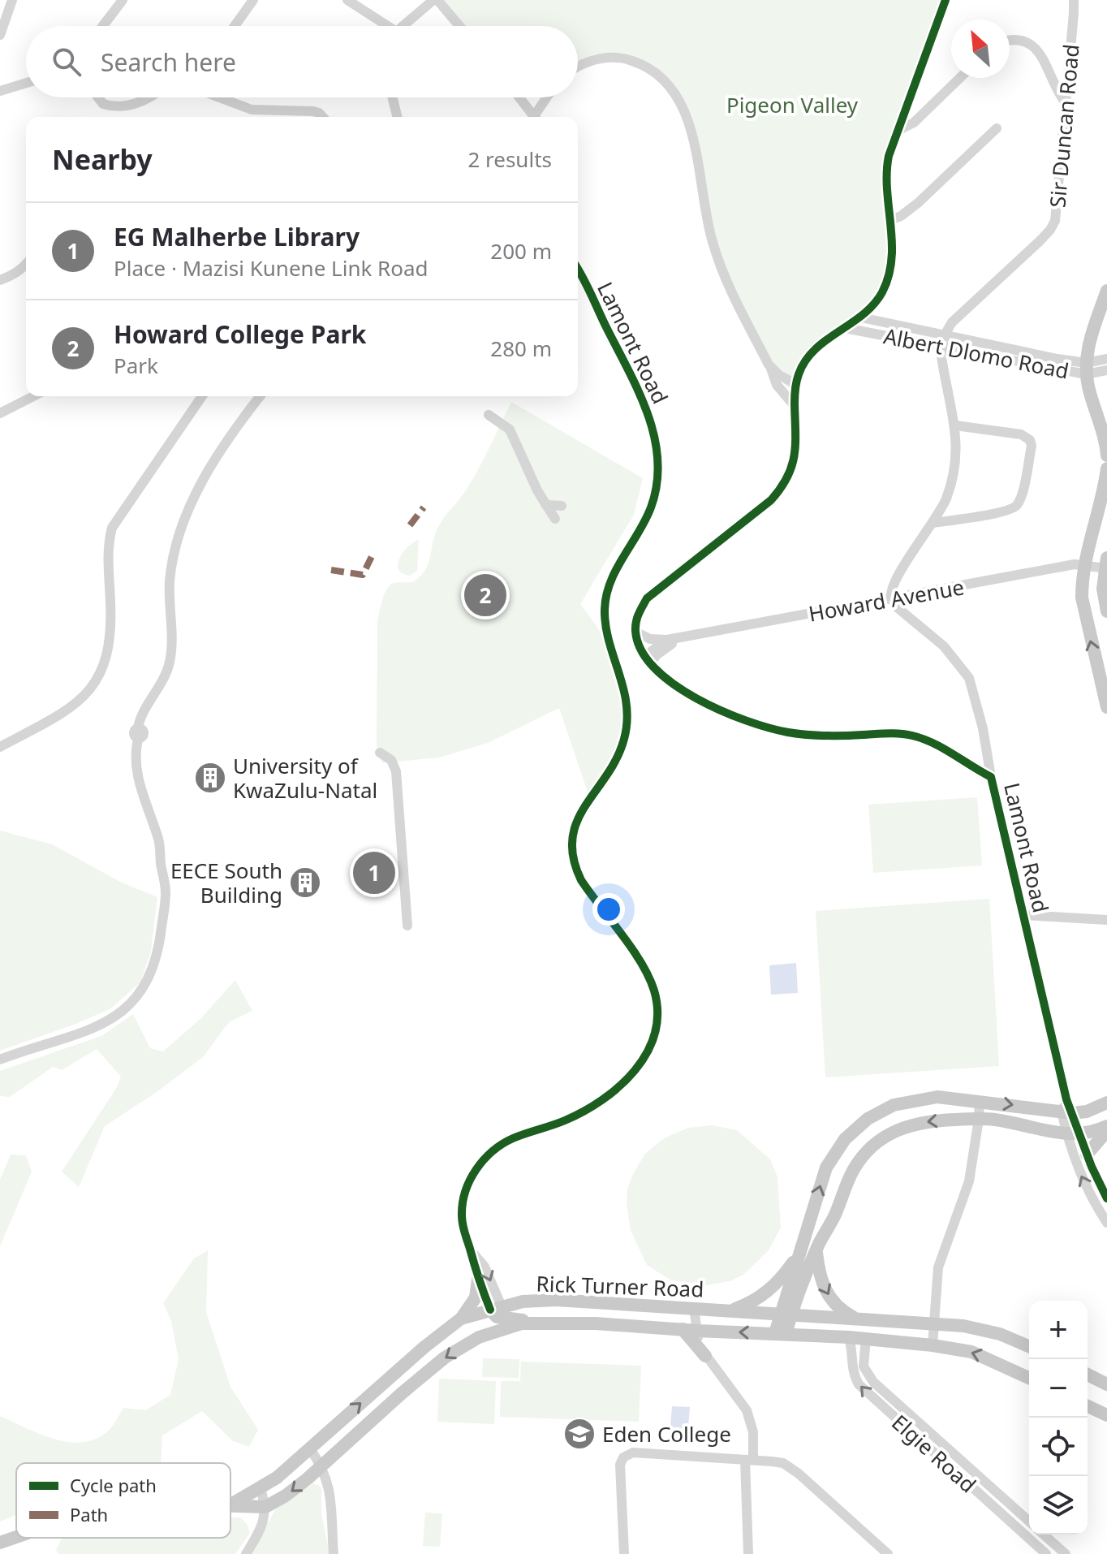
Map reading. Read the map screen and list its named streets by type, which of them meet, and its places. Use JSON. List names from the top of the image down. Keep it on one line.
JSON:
{"streets":{"main road":["Rick Turner Road"],"street":["Sir Duncan Road","Lamont Road","Albert Dlomo Road","Howard Avenue","Elgie Road"]},"crossings":[["Sir Duncan Road","Albert Dlomo Road"],["Sir Duncan Road","Howard Avenue"],["Lamont Road","Howard Avenue"],["Lamont Road","Rick Turner Road"],["Rick Turner Road","Elgie Road"]],"parks":["Pigeon Valley"],"places":{"building":["University of KwaZulu-Natal","EECE South Building"],"school or university":["Eden College"]},"legend":["Cycle path","Path"],"north":"top left","page":{"search":"Search here","heading":["Nearby","2 results"],"list":[{"mark":"1","name":"EG Malherbe Library","note":"Place · Mazisi Kunene Link Road","value":"200 m"},{"mark":"2","name":"Howard College Park","note":"Park","value":"280 m"}],"pins":["2","1"],"map_buttons":["+","−"]}}
